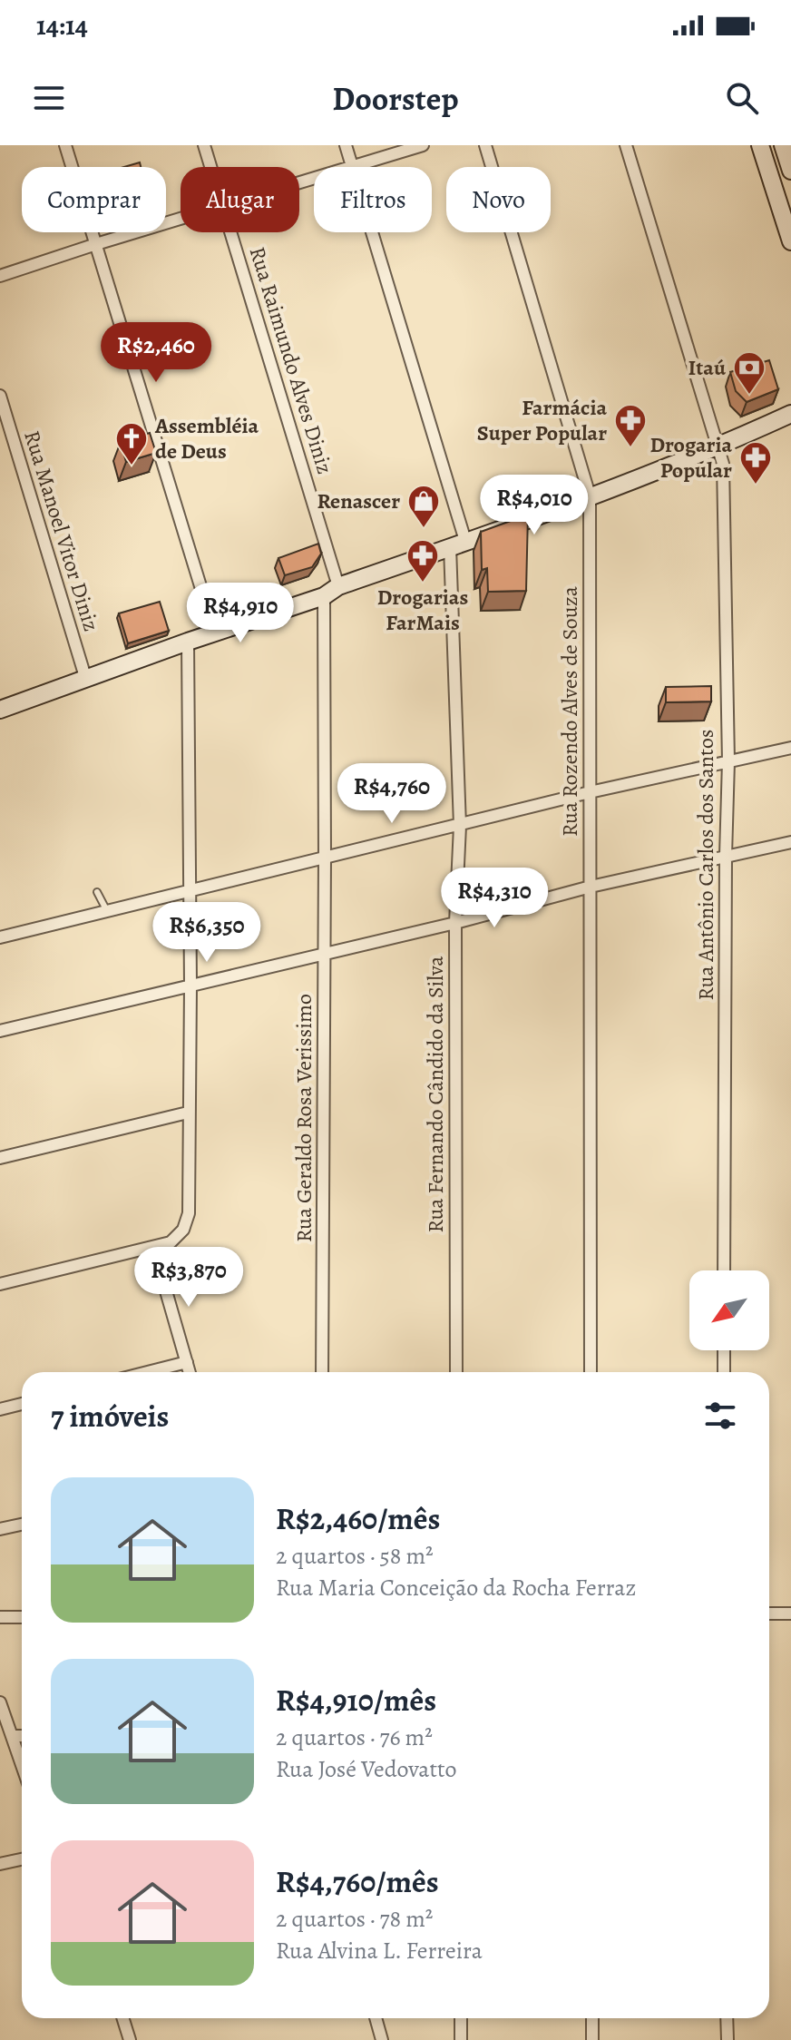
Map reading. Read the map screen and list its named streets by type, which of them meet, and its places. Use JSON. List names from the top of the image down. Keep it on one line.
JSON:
{"streets":{"street":["Rua Raimundo Alves Diniz","Rua Manoel Vitor Diniz","Rua Rozendo Alves de Souza","Rua Antônio Carlos dos Santos","Rua Fernando Cândido da Silva","Rua Geraldo Rosa Verissimo"]},"places":{"bank":["Itaú"],"pharmacy":["Farmácia Super Popular","Drogaria Popular","Drogarias FarMais"],"church":["Assembléia de Deus"],"shop":["Renascer"]},"north":"bottom left","page":{"status":"14:14","header":"Doorstep","chip":["Comprar","Alugar","Filtros","Novo"],"price":["R$2,460","R$4,010","R$4,910","R$4,760","R$4,310","R$6,350","R$3,870"],"heading":"7 imóveis","list":[{"name":"R$2,460/mês","note":"2 quartos · 58 m² · Rua Maria Conceição da Rocha Ferraz"},{"name":"R$4,910/mês","note":"2 quartos · 76 m² · Rua José Vedovatto"},{"name":"R$4,760/mês","note":"2 quartos · 78 m² · Rua Alvina L. Ferreira"}]}}
